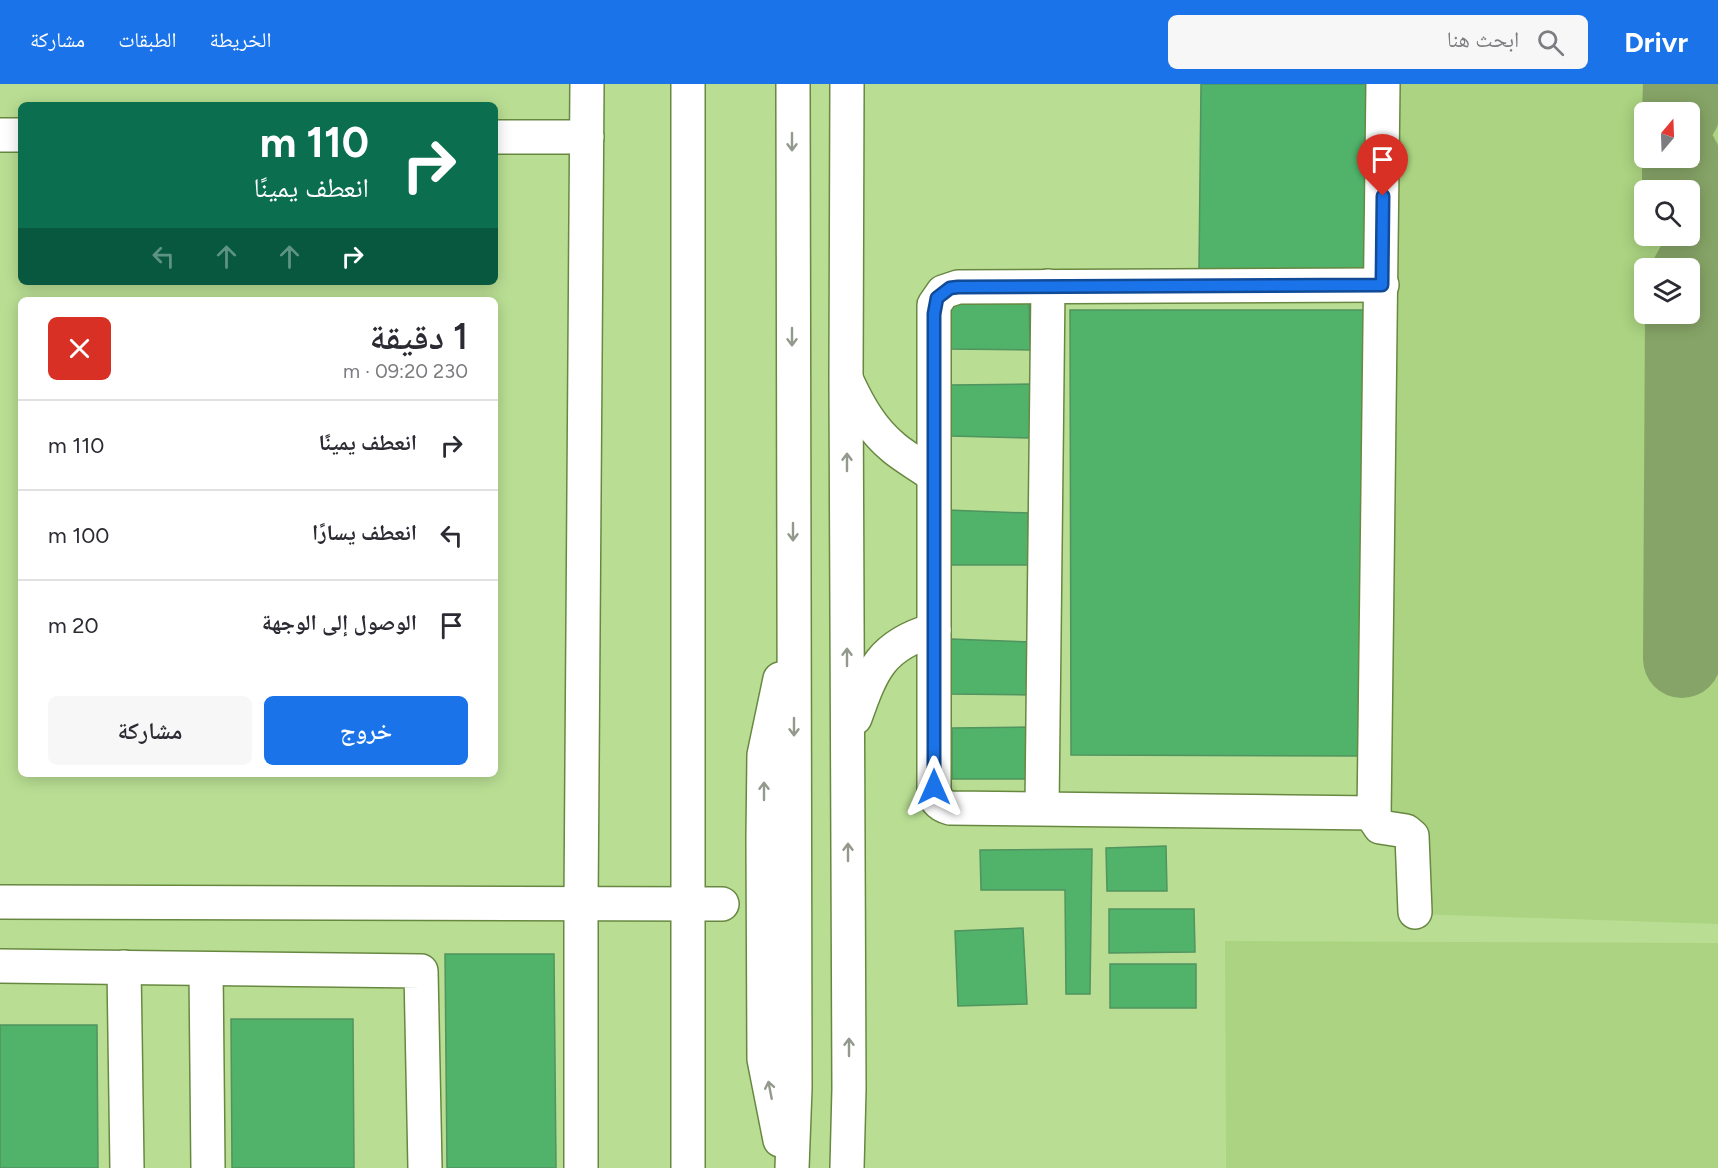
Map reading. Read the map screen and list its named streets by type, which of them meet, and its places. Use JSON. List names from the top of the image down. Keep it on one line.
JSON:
{"north":"top","page":{"header":"Drivr","search":"ابحث هنا","nav":["الخريطة","الطبقات","مشاركة"],"turn":["110 m","انعطف يمينًا"],"heading":["1 دقيقة","230 m · 09:20"],"list":[{"name":"انعطف يمينًا","value":"110 m"},{"name":"انعطف يسارًا","value":"100 m"},{"name":"الوصول إلى الوجهة","value":"20 m"}],"buttons":["خروج","مشاركة"]}}
